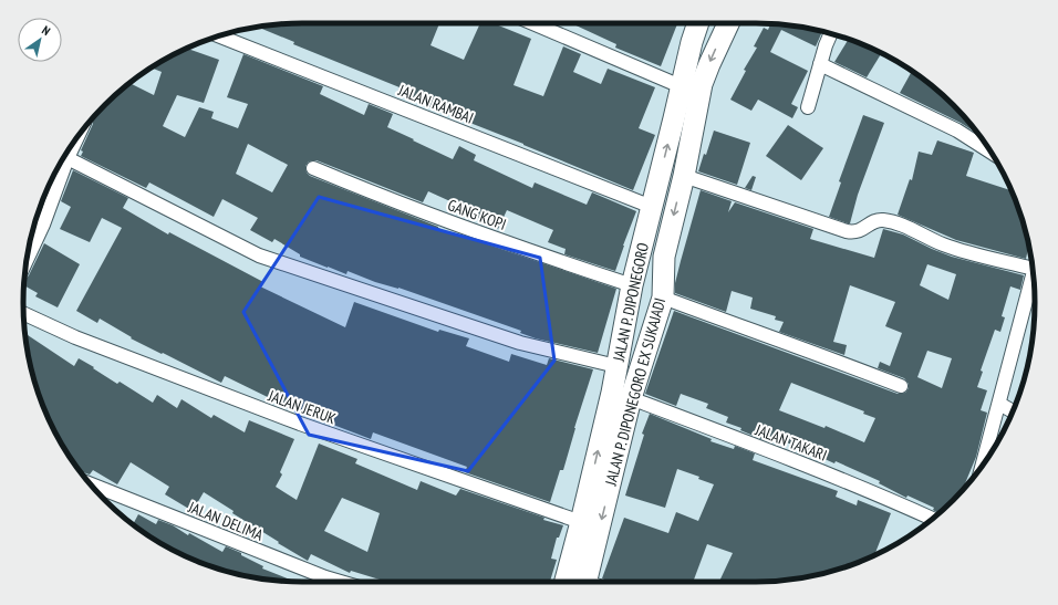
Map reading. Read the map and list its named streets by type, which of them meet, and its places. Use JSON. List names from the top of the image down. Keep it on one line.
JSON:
{"streets":{"main road":["JALAN P. DIPONEGORO","JALAN P. DIPONEGORO EX SUKAJADI"],"street":["JALAN RAMBAI","GANG KOPI","JALAN JERUK","JALAN TAKARI","JALAN DELIMA"]},"crossings":[["JALAN RAMBAI","JALAN P. DIPONEGORO"],["GANG KOPI","JALAN P. DIPONEGORO"],["JALAN P. DIPONEGORO","JALAN JERUK"],["JALAN P. DIPONEGORO EX SUKAJADI","JALAN TAKARI"]],"one_way":["JALAN P. DIPONEGORO","JALAN P. DIPONEGORO EX SUKAJADI"],"north":"top right"}
